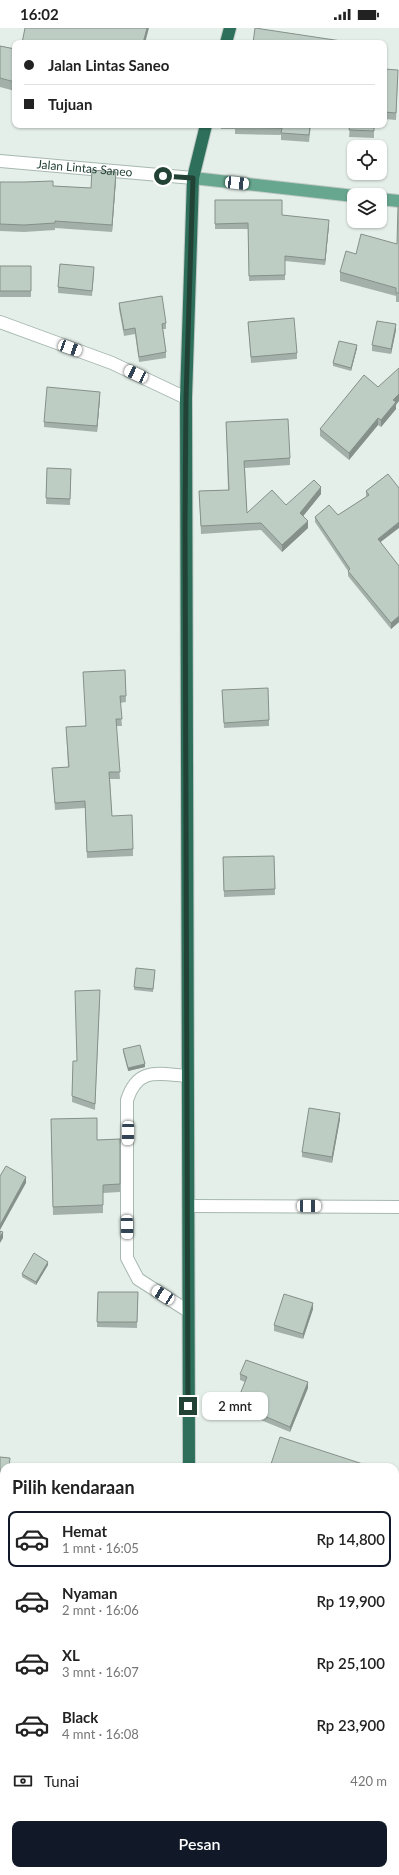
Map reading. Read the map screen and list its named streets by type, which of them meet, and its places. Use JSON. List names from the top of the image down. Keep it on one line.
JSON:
{"streets":{"street":["Jalan Lintas Saneo"]},"page":{"status":"16:02","banner":["Jalan Lintas Saneo","Tujuan"],"bubble":"2 mnt","heading":"Pilih kendaraan","list":[{"name":"Hemat","note":"1 mnt · 16:05","value":"Rp 14,800"},{"name":"Nyaman","note":"2 mnt · 16:06","value":"Rp 19,900"},{"name":"XL","note":"3 mnt · 16:07","value":"Rp 25,100"},{"name":"Black","note":"4 mnt · 16:08","value":"Rp 23,900"}],"pay":["Tunai","420 m"],"buttons":"Pesan"}}
